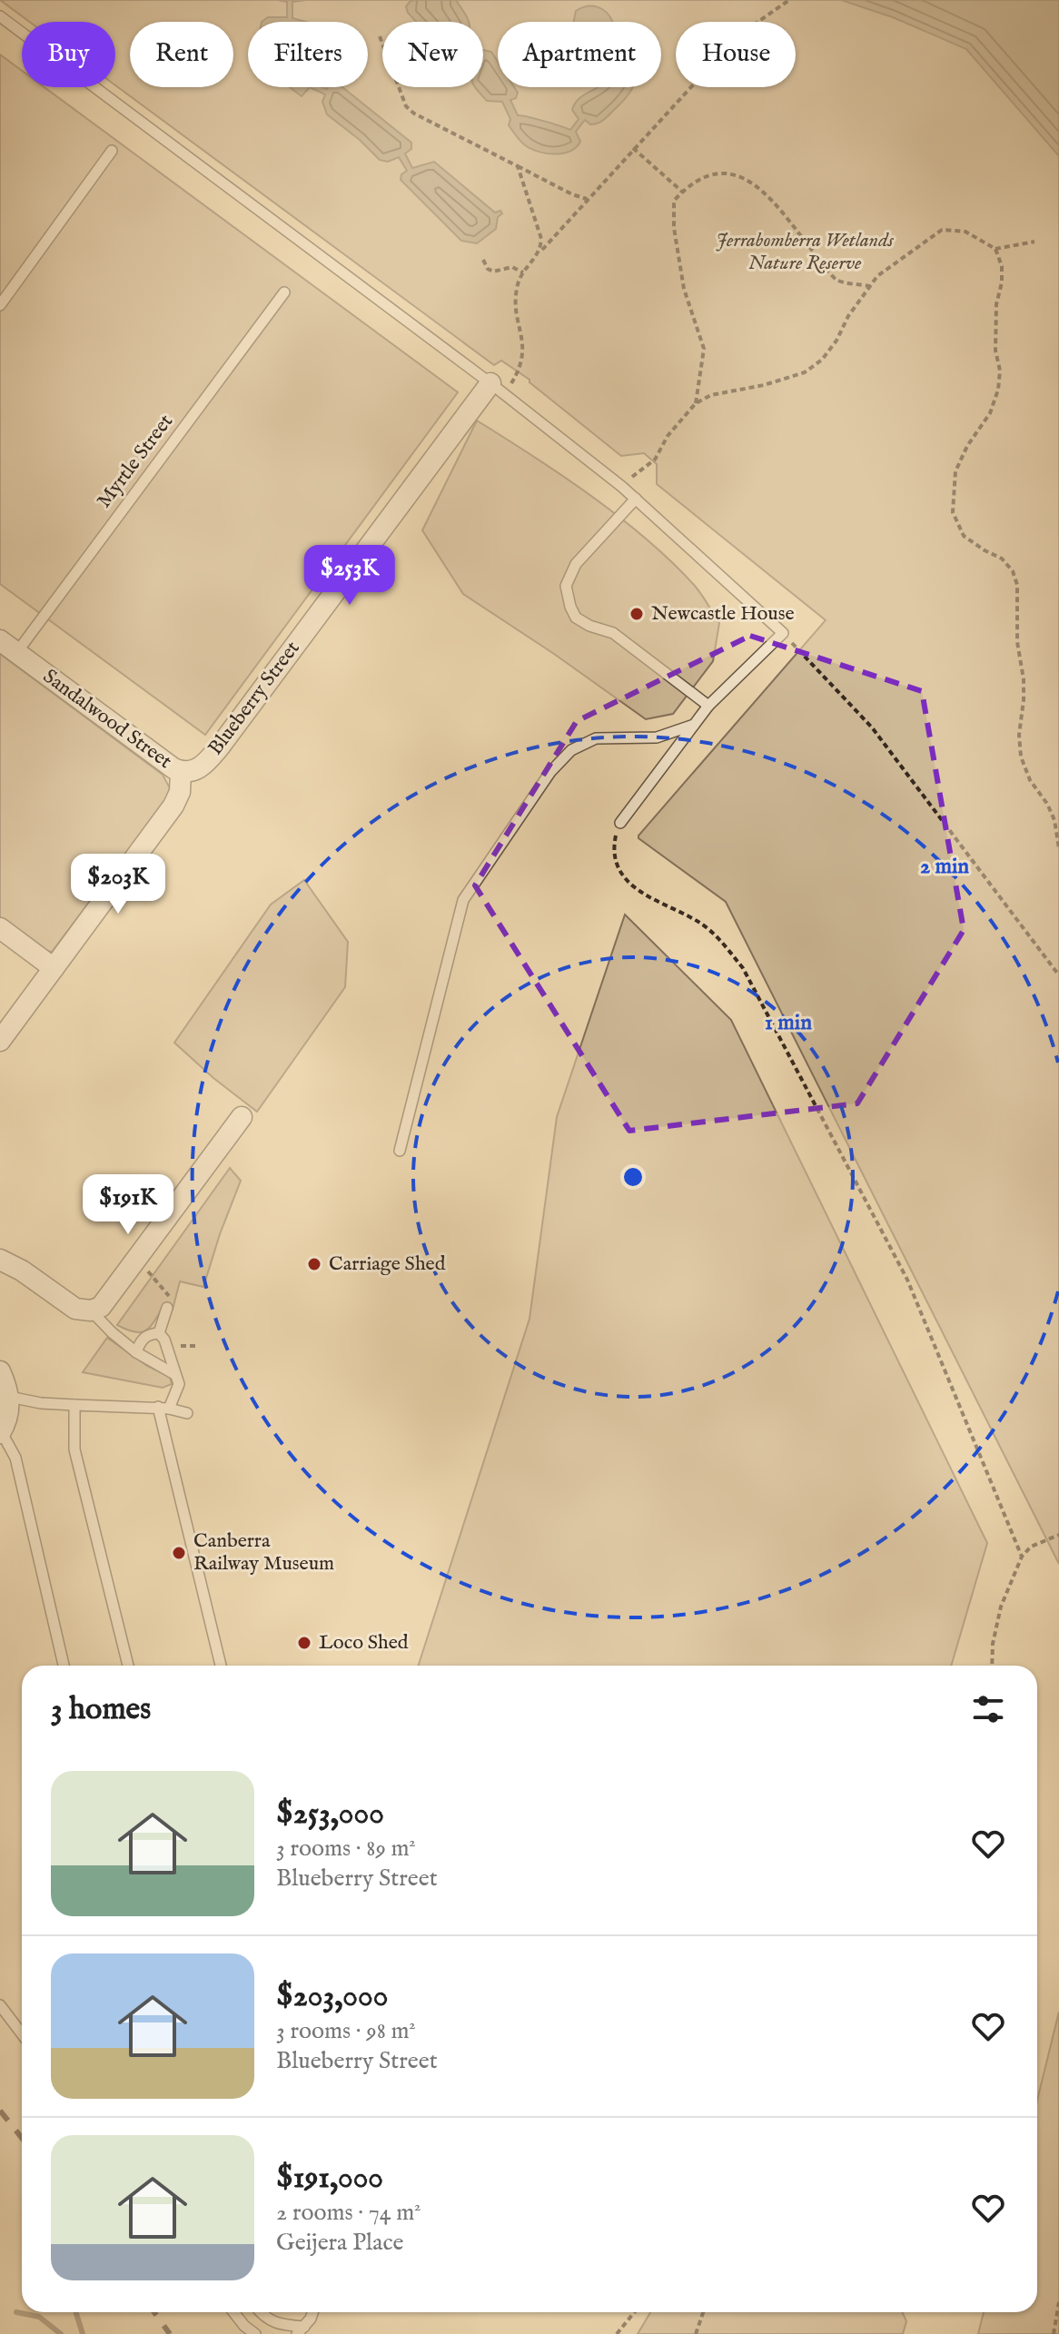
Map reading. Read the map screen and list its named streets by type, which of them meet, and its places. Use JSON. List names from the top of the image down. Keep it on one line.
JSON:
{"streets":{"street":["Blueberry Street","Sandalwood Street"],"lane":["Myrtle Street"]},"crossings":[["Myrtle Street","Sandalwood Street"],["Blueberry Street","Sandalwood Street"]],"parks":["Jerrabomberra Wetlands Nature Reserve"],"places":["Newcastle House","Carriage Shed","Canberra Railway Museum","Loco Shed"],"page":{"chip":["Buy","Rent","Filters","New","Apartment","House"],"price":["$253K","$203K","$191K"],"heading":"3 homes","list":[{"name":"$253,000","note":"3 rooms · 89 m² · Blueberry Street"},{"name":"$203,000","note":"3 rooms · 98 m² · Blueberry Street"},{"name":"$191,000","note":"2 rooms · 74 m² · Geijera Place"}]},"rings":["2 min","1 min"]}
